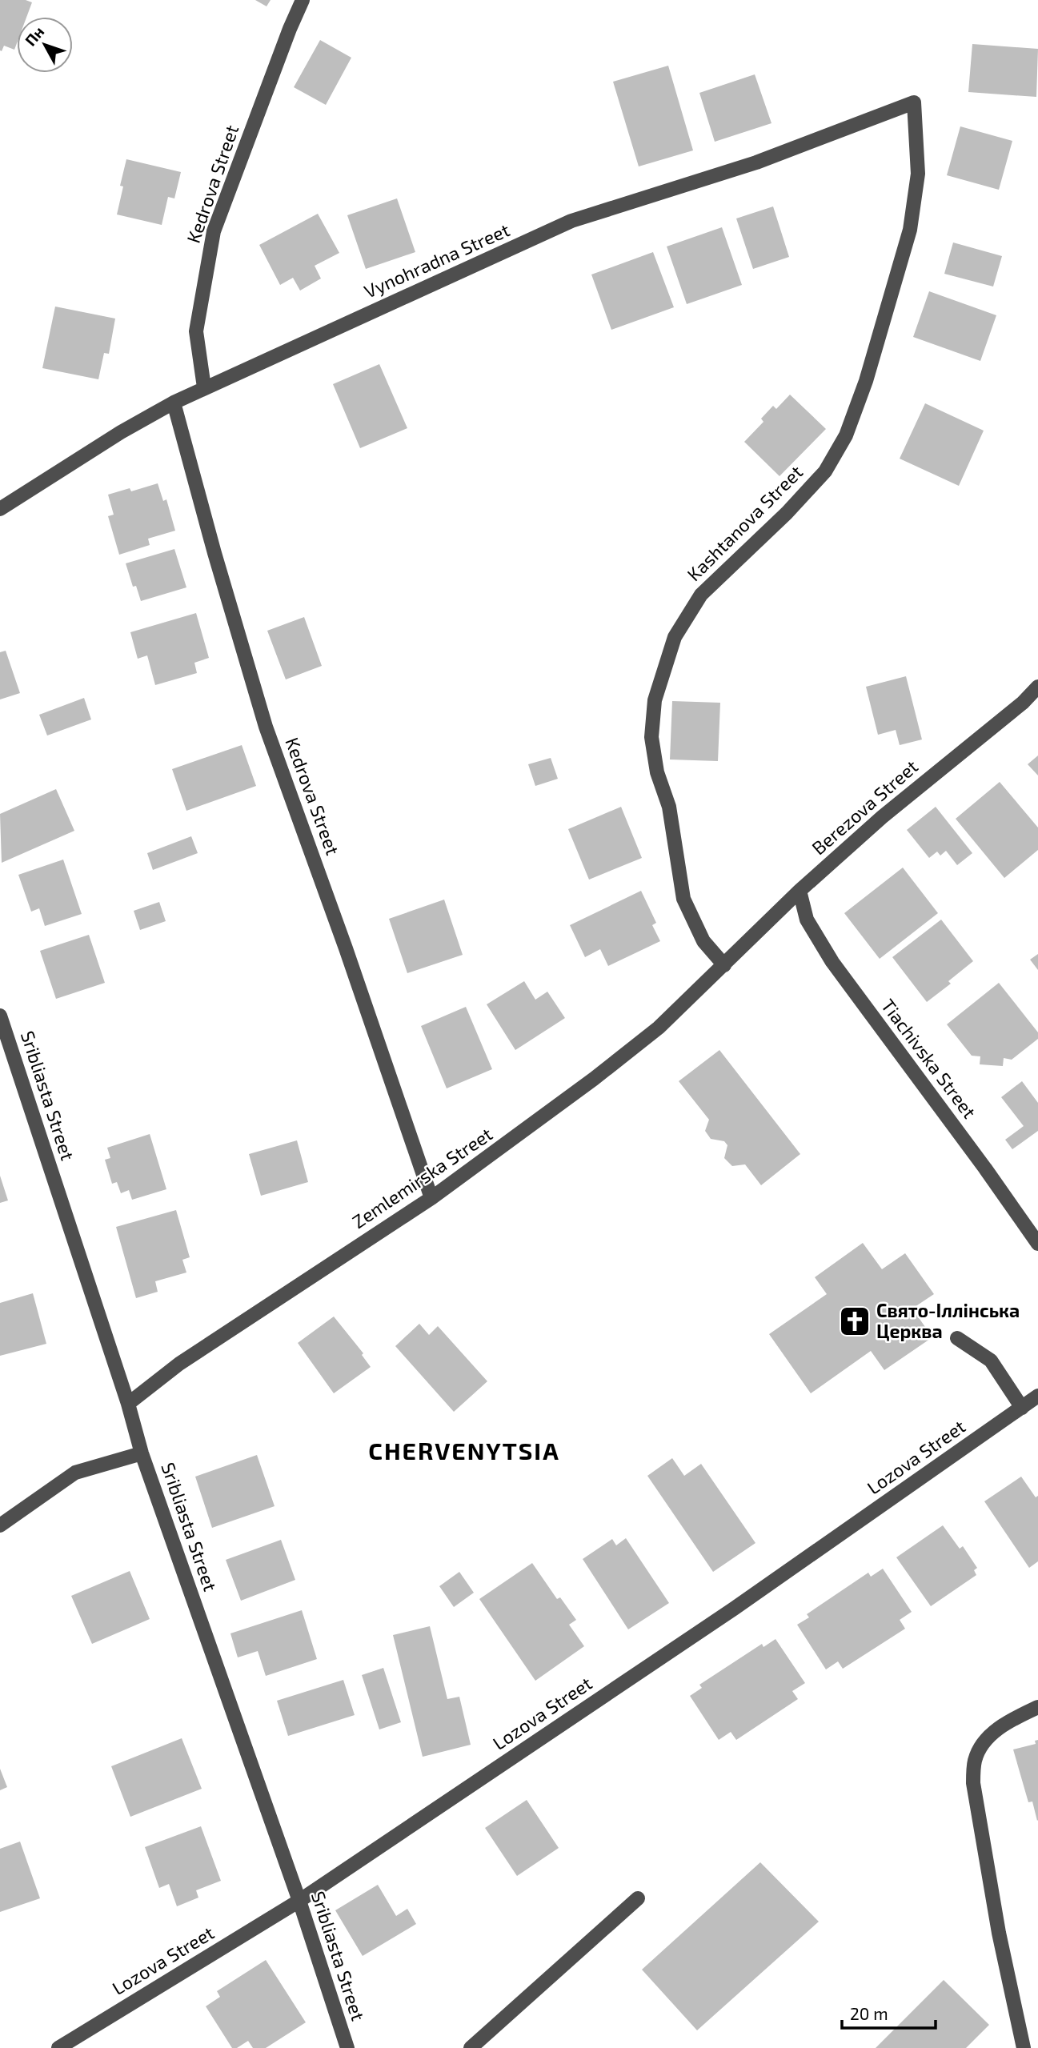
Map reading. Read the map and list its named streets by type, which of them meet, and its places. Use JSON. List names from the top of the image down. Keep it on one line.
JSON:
{"streets":{"street":["Kedrova Street","Vynohradna Street","Kashtanova Street","Berezova Street","Tiachivska Street","Sribliasta Street","Zemlemirska Street","Lozova Street"]},"crossings":[["Kedrova Street","Vynohradna Street"],["Kedrova Street","Zemlemirska Street"],["Vynohradna Street","Kashtanova Street"],["Kashtanova Street","Berezova Street"],["Kashtanova Street","Zemlemirska Street"],["Berezova Street","Tiachivska Street"],["Berezova Street","Zemlemirska Street"],["Sribliasta Street","Zemlemirska Street"],["Sribliasta Street","Lozova Street"]],"districts":["CHERVENYTSIA"],"places":{"church":["Свято-Іллінська Церква"]},"scale_bar":"20 m","north":"top left"}
